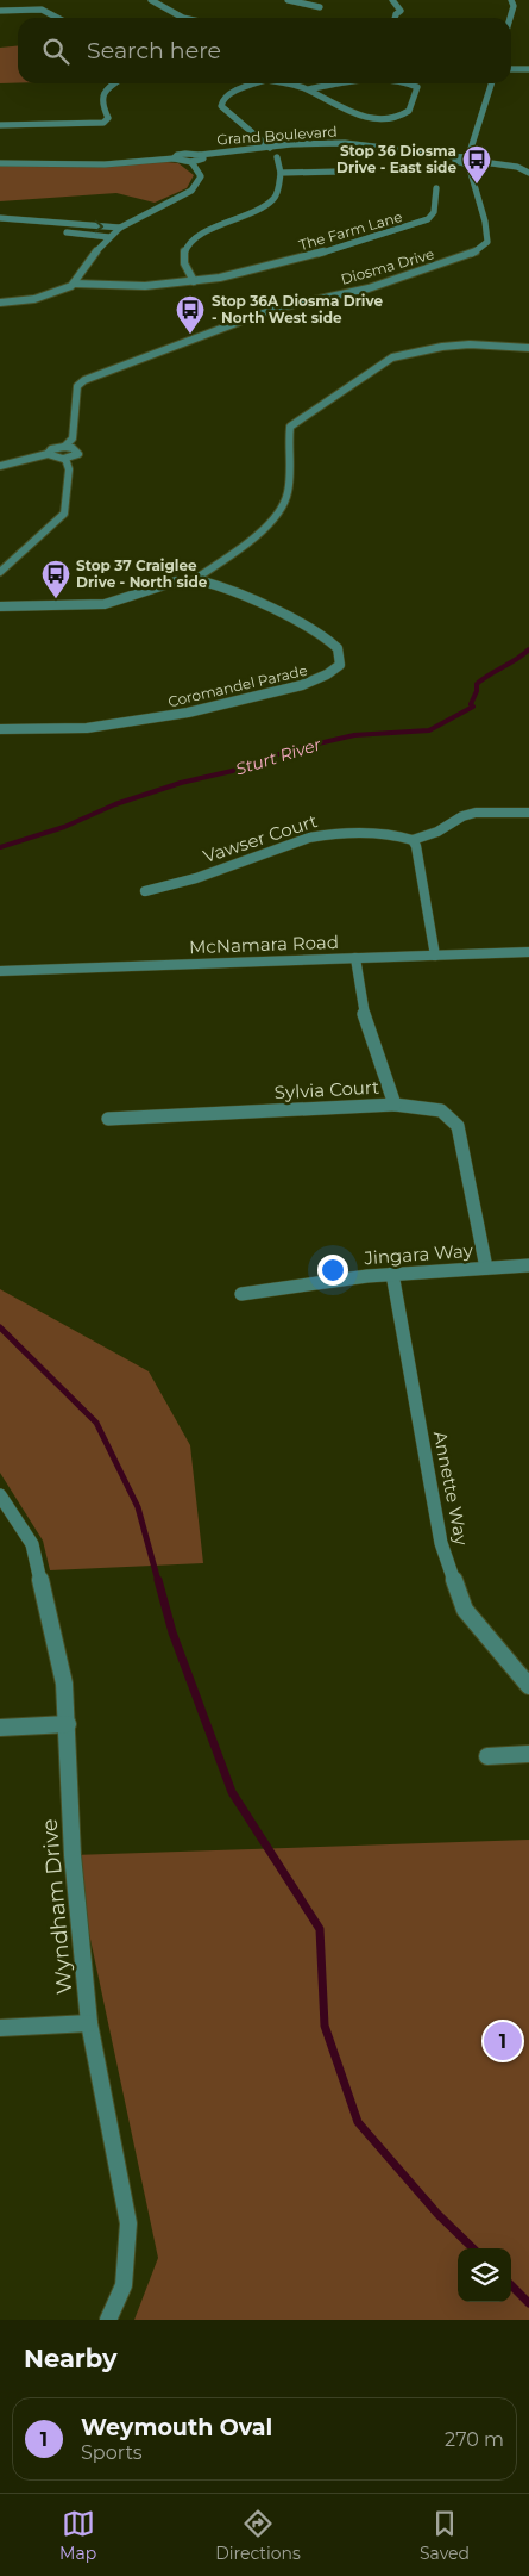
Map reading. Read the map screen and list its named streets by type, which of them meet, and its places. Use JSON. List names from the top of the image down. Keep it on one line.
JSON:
{"streets":{"street":["Grand Boulevard","The Farm Lane","Diosma Drive","Coromandel Parade","Vawser Court","McNamara Road","Sylvia Court","Jingara Way","Annette Way","Wyndham Drive"]},"crossings":[["Grand Boulevard","Diosma Drive"],["McNamara Road","Sylvia Court"],["Jingara Way","Annette Way"]],"water":["Sturt River"],"places":{"bus stop":["Stop 36 Diosma Drive - East side","Stop 36A Diosma Drive - North West side","Stop 37 Craiglee Drive - North side"]},"page":{"search":"Search here","pins":"1","heading":"Nearby","list":[{"mark":"1","name":"Weymouth Oval","note":"Sports","value":"270 m"}],"nav":["Map","Directions","Saved"]}}
